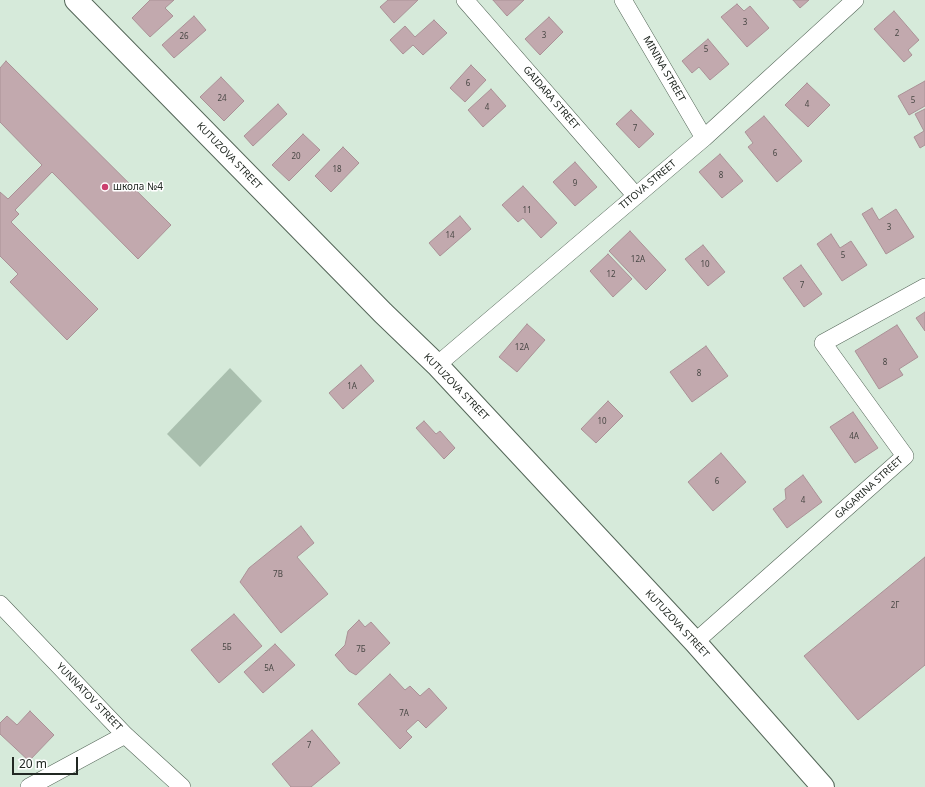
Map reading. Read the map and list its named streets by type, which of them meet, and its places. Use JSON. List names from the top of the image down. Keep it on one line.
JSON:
{"streets":{"main road":["KUTUZOVA STREET"],"street":["MININA STREET","GAIDARA STREET","TITOVA STREET","GAGARINA STREET","YUNNATOV STREET"]},"crossings":[["MININA STREET","TITOVA STREET"],["GAIDARA STREET","TITOVA STREET"],["KUTUZOVA STREET","TITOVA STREET"],["KUTUZOVA STREET","GAGARINA STREET"]],"places":["школа №4"],"house_numbers":["3","2","3","26","5","6","24","5","4","4","7","6","20","18","8","9","11","3","14","5","12А","10","12","7","12А","8","8","1А","10","4А","6","4","7В","2Г","5Б","7Б","5А","7А","7"],"scale_bar":"20 m"}
